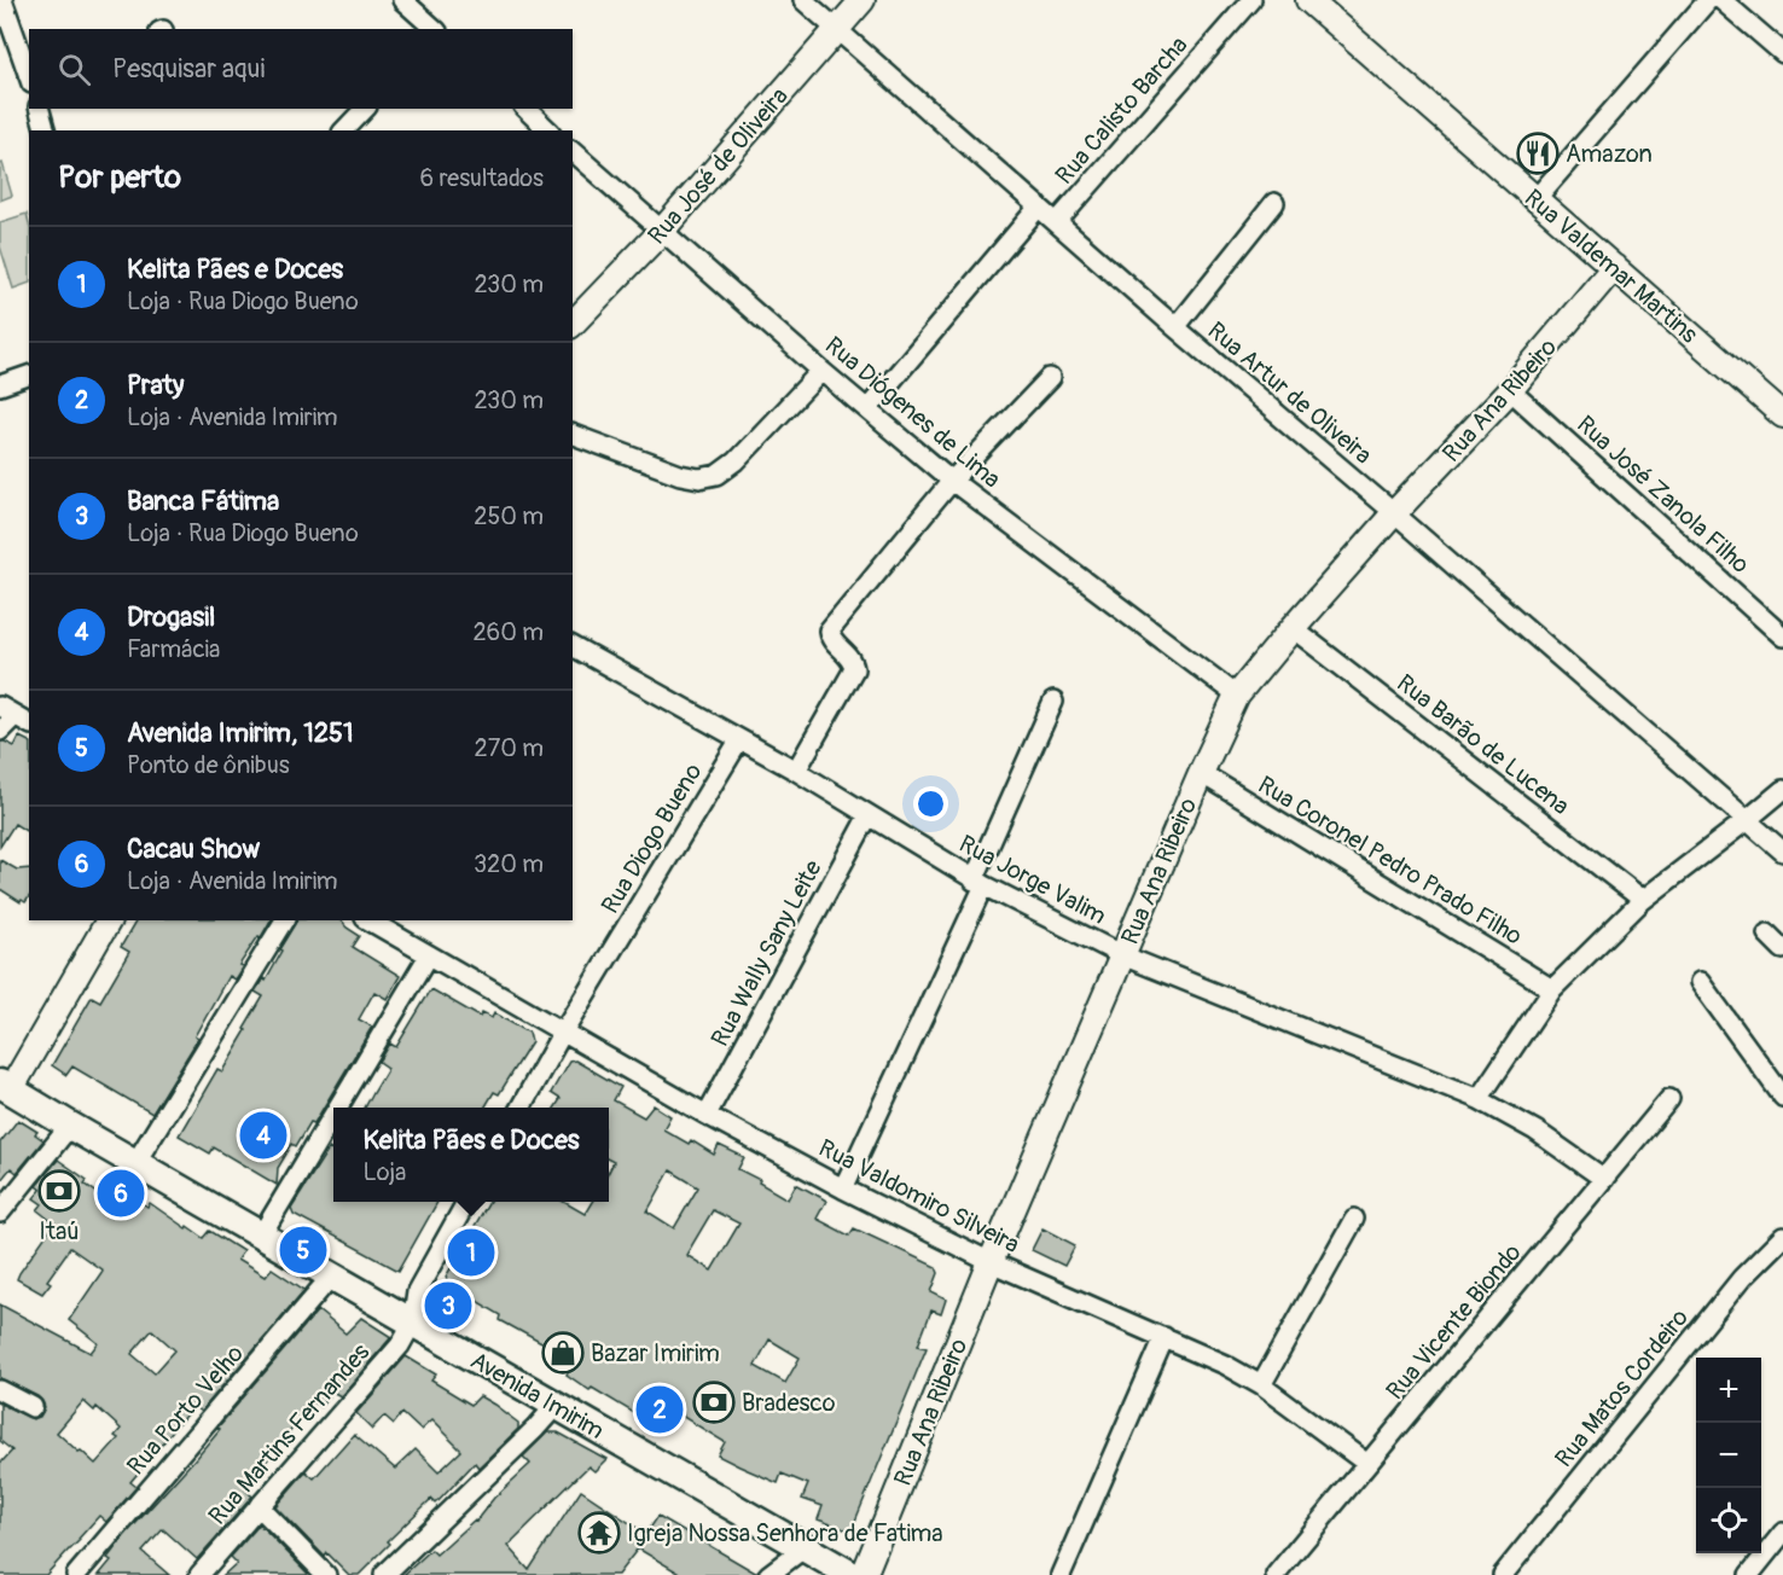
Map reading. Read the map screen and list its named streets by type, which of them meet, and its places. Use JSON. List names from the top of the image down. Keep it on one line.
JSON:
{"streets":{"main road":["Avenida Imirim"],"street":["Rua Calisto Barcha","Rua José de Oliveira","Rua Valdemar Martins","Rua Artur de Oliveira","Rua Ana Ribeiro","Rua Diógenes de Lima","Rua José Zanola Filho","Rua Barão de Lucena","Rua Diogo Bueno","Rua Coronel Pedro Prado Filho","Rua Jorge Valim","Rua Wally Sany Leite","Rua Valdomiro Silveira","Rua Vicente Biondo","Rua Matos Cordeiro","Rua Porto Velho","Rua Martins Fernandes"]},"crossings":[["Rua Calisto Barcha","Rua Artur de Oliveira"],["Rua José de Oliveira","Rua Artur de Oliveira"],["Rua José de Oliveira","Rua Diógenes de Lima"],["Rua Valdemar Martins","Rua Ana Ribeiro"],["Rua Artur de Oliveira","Rua Ana Ribeiro"],["Rua Ana Ribeiro","Rua Diógenes de Lima"],["Rua Ana Ribeiro","Rua José Zanola Filho"],["Rua Ana Ribeiro","Rua Barão de Lucena"],["Rua Ana Ribeiro","Rua Coronel Pedro Prado Filho"],["Rua Ana Ribeiro","Rua Jorge Valim"],["Rua Ana Ribeiro","Rua Valdomiro Silveira"],["Rua Diogo Bueno","Rua Jorge Valim"],["Rua Diogo Bueno","Rua Valdomiro Silveira"],["Rua Jorge Valim","Rua Wally Sany Leite"],["Rua Jorge Valim","Rua Vicente Biondo"],["Rua Wally Sany Leite","Rua Valdomiro Silveira"],["Rua Valdomiro Silveira","Rua Vicente Biondo"],["Avenida Imirim","Rua Porto Velho"],["Avenida Imirim","Rua Martins Fernandes"]],"places":{"restaurant":["Amazon"],"bank":["Itaú","Bradesco"],"shop":["Bazar Imirim"],"temple":["Igreja Nossa Senhora de Fatima"]},"page":{"search":"Pesquisar aqui","heading":["Por perto","6 resultados"],"list":[{"mark":"1","name":"Kelita Pães e Doces","note":"Loja · Rua Diogo Bueno","value":"230 m"},{"mark":"2","name":"Praty","note":"Loja · Avenida Imirim","value":"230 m"},{"mark":"3","name":"Banca Fátima","note":"Loja · Rua Diogo Bueno","value":"250 m"},{"mark":"4","name":"Drogasil","note":"Farmácia","value":"260 m"},{"mark":"5","name":"Avenida Imirim, 1251","note":"Ponto de ônibus","value":"270 m"},{"mark":"6","name":"Cacau Show","note":"Loja · Avenida Imirim","value":"320 m"}],"popup":["Kelita Pães e Doces","Loja"],"pins":["4","6","5","1","3","2"],"map_buttons":["+","−"]}}
